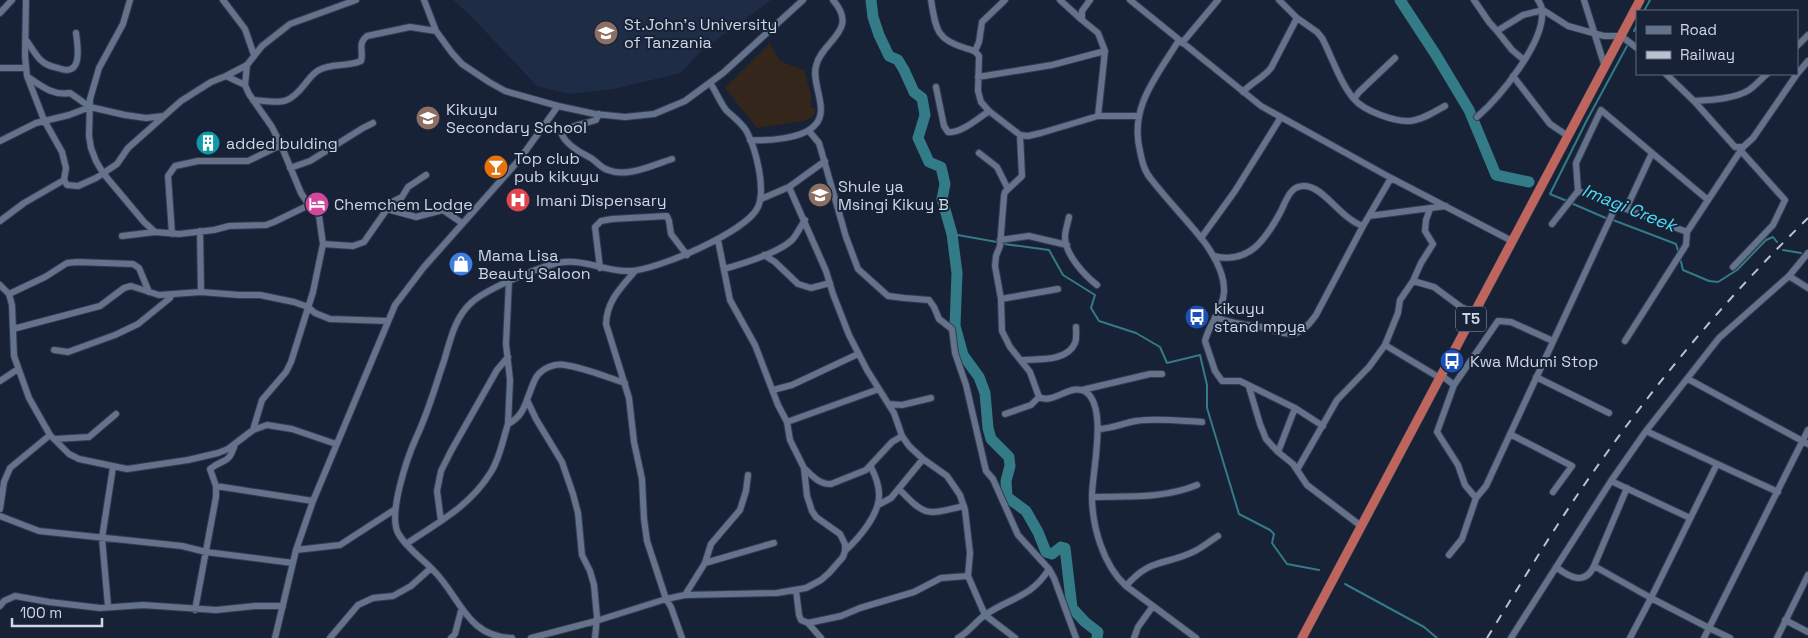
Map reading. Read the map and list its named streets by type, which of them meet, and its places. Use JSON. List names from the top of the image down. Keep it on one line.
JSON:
{"streets":{"highway":["T5"]},"water":["Imagi Creek"],"places":{"school or university":["St.John's University of Tanzania","Kikuyu Secondary School","Shule ya Msingi Kikuy B"],"building":["added bulding"],"bar":["Top club pub kikuyu"],"hospital":["Imani Dispensary"],"hotel":["Chemchem Lodge"],"shop":["Mama Lisa Beauty Saloon"],"bus stop":["kikuyu stand mpya","Kwa Mdumi Stop"]},"legend":["Road","Railway"],"scale_bar":"100 m"}
